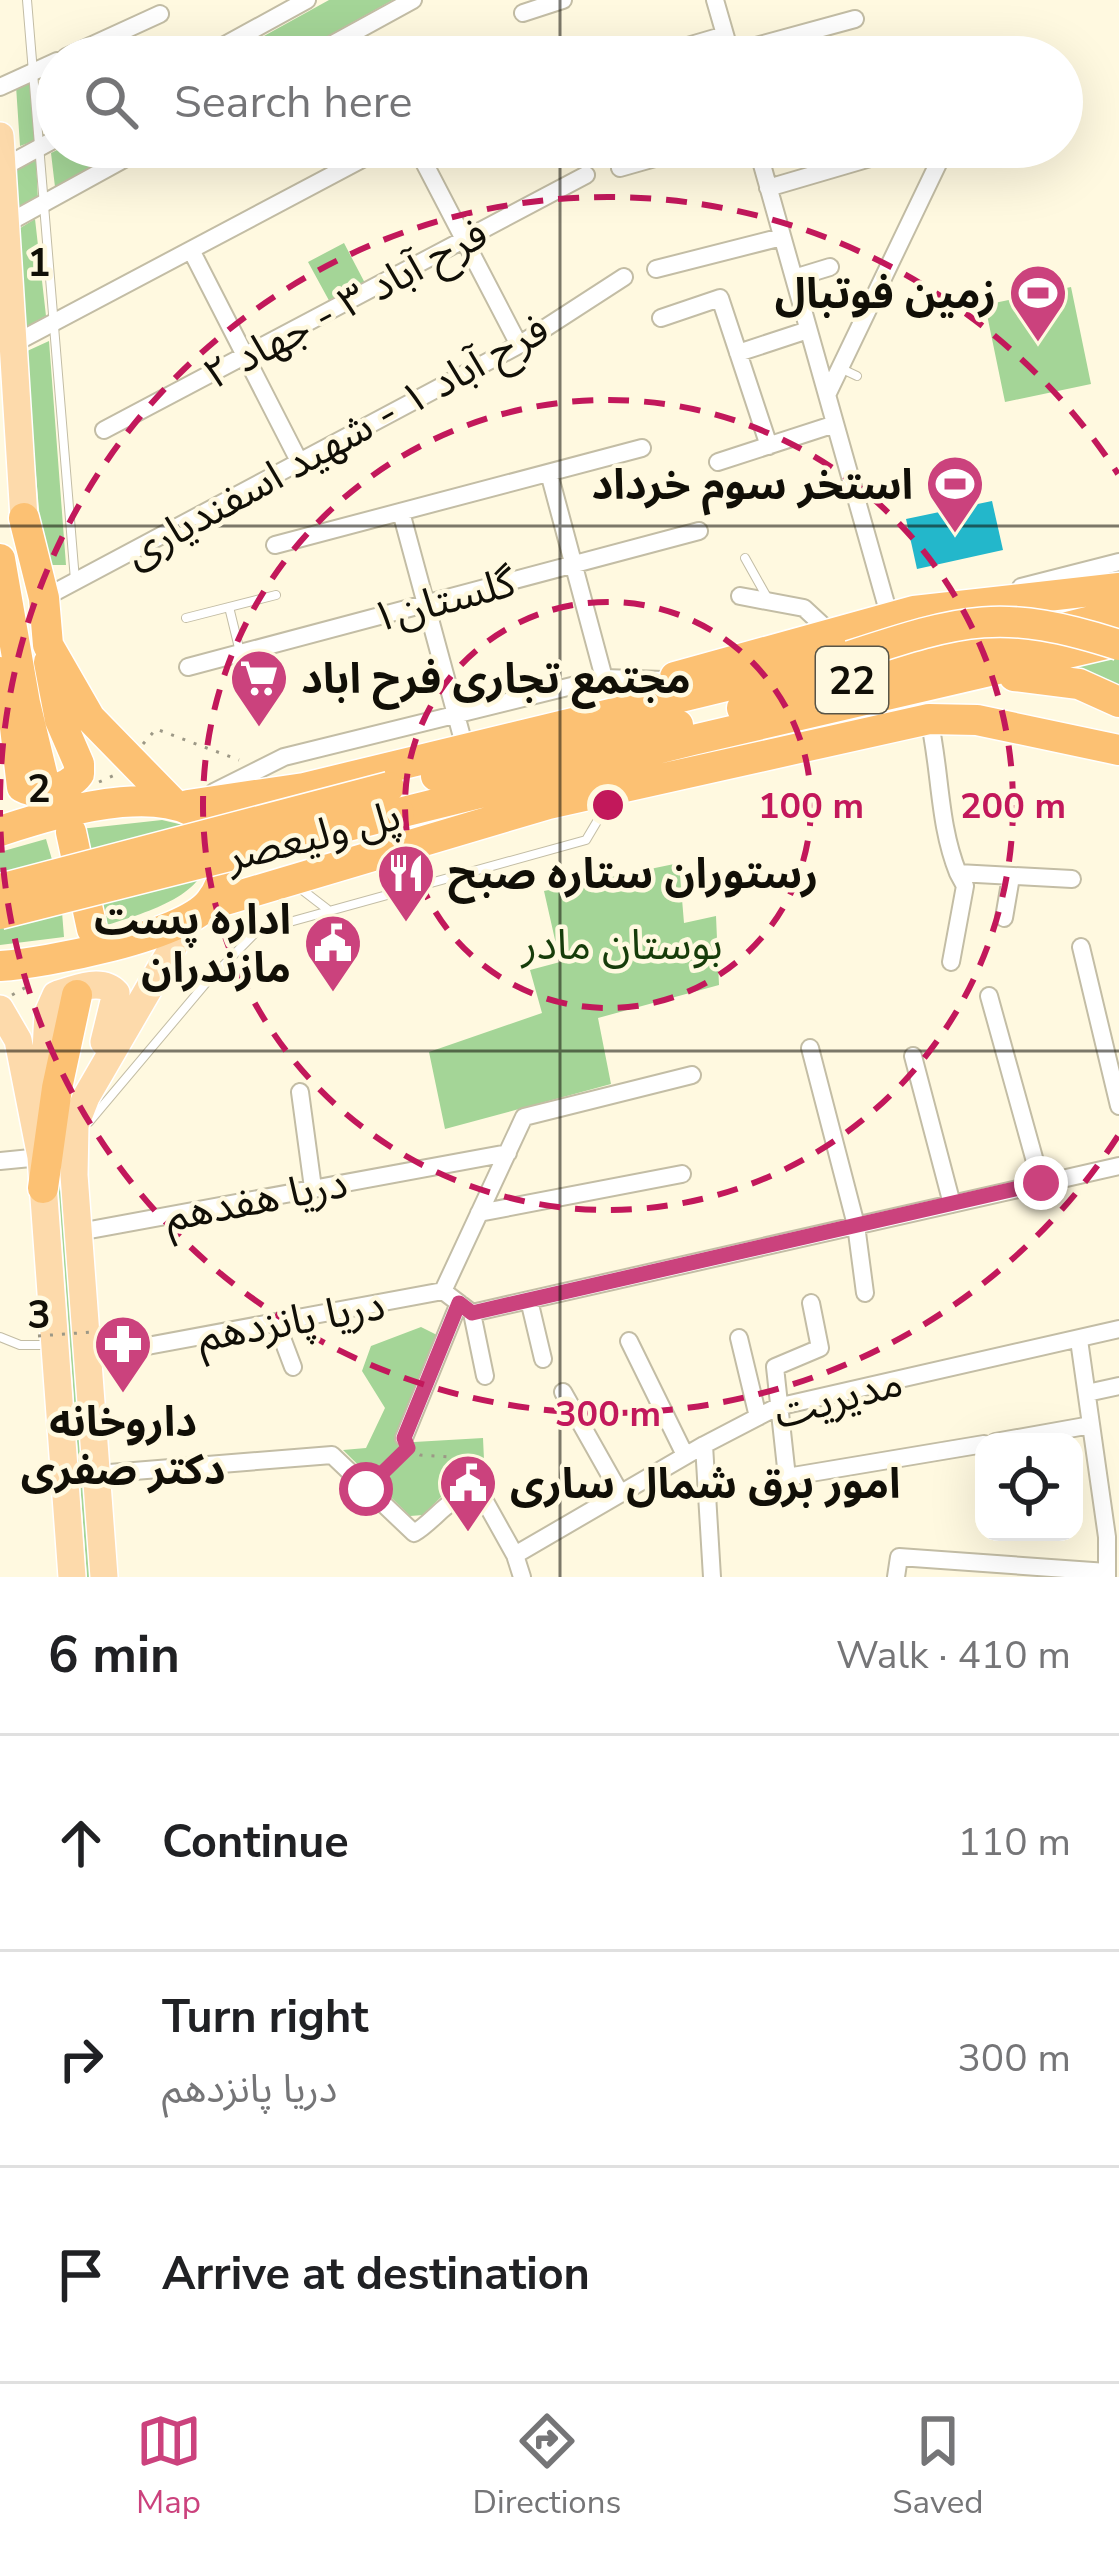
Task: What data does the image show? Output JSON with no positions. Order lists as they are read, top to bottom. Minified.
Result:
{"streets":{"highway":["22","پل ولیعصر"],"street":["فرح آباد ۳ - جهاد ۲","فرح آباد ۱ - شهید اسفندیاری","گلستان۱","دریا هفدهم","دریا پانزدهم","مدیریت"]},"crossings":[["22","پل ولیعصر"]],"parks":["بوستان مادر"],"places":{"sports":["زمین فوتبال","استخر سوم خرداد"],"supermarket":["مجتمع تجاری فرح اباد"],"restaurant":["رستوران ستاره صبح"],"public building":["اداره پست مازندران","امور برق شمال ساری"],"pharmacy":["داروخانه دکتر صفری"]},"page":{"search":"Search here","heading":["6 min","Walk · 410 m"],"list":[["Continue","110 m"],["Turn right","دریا پانزدهم","300 m"],"Arrive at destination"],"nav":["Map","Directions","Saved"]},"grid":{"rows":["1","2","3"]},"rings":["100 m","200 m","300 m"]}
